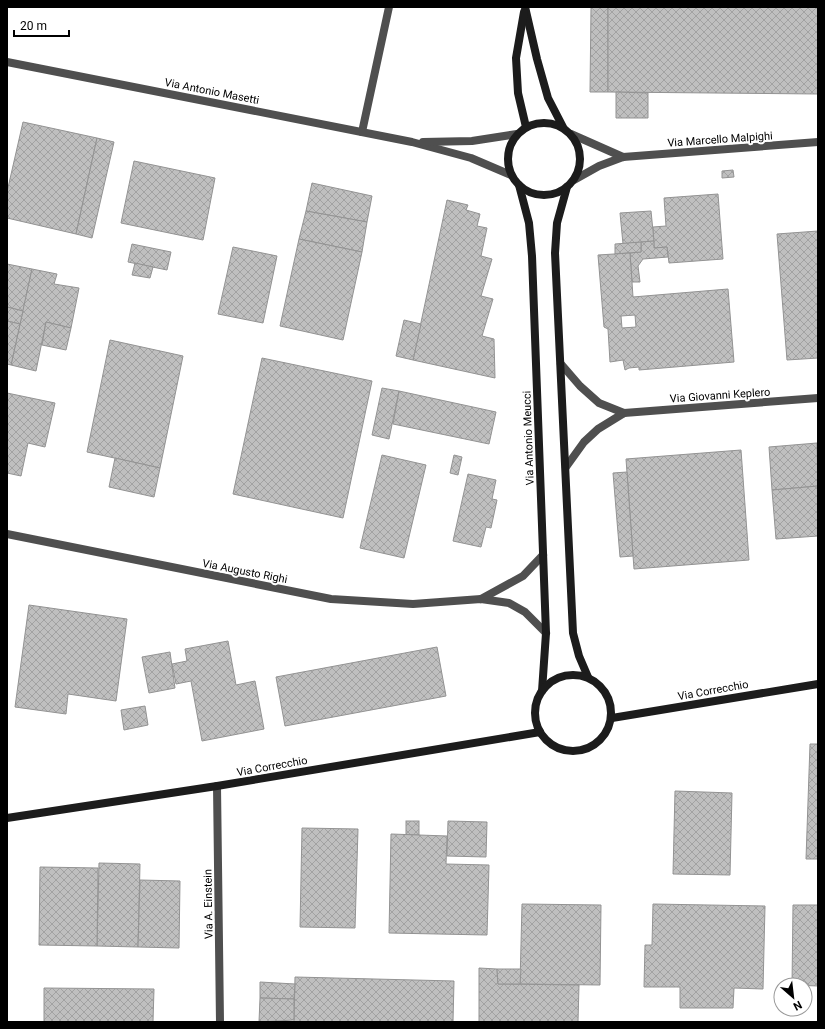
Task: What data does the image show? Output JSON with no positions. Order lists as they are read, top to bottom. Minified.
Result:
{"streets":{"street":["Via Antonio Masetti","Via Marcello Malpighi","Via Giovanni Keplero","Via Antonio Meucci","Via Augusto Righi","Via Correcchio","Via A. Einstein"]},"crossings":[["Via Antonio Masetti","Via Marcello Malpighi"],["Via Antonio Masetti","Via Antonio Meucci"],["Via Marcello Malpighi","Via Antonio Meucci"],["Via Antonio Meucci","Via Augusto Righi"],["Via Antonio Meucci","Via Correcchio"],["Via Correcchio","Via A. Einstein"]],"scale_bar":"20 m","north":"bottom right"}
